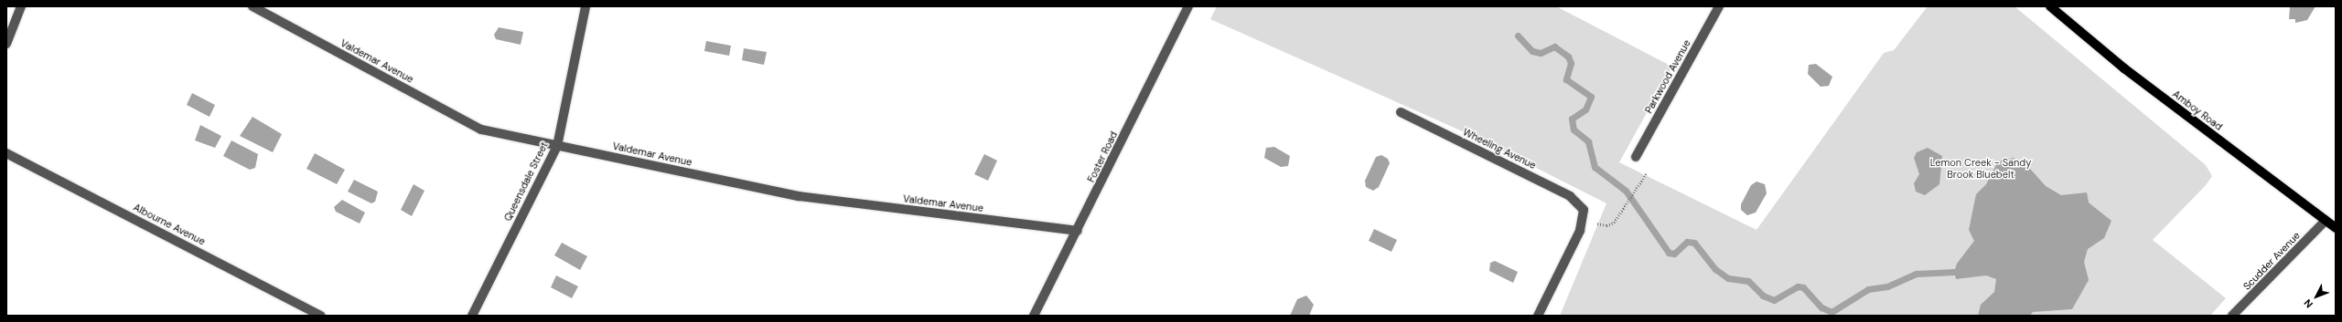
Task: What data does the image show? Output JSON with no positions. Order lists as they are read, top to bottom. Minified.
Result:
{"streets":{"main road":["Amboy Road"],"street":["Valdemar Avenue","Parkwood Avenue","Wheeling Avenue","Foster Road","Queensdale Street","Albourne Avenue","Scudder Avenue"]},"crossings":[["Valdemar Avenue","Foster Road"],["Valdemar Avenue","Queensdale Street"],["Amboy Road","Scudder Avenue"]],"parks":["Lemon Creek - Sandy Brook Bluebelt"],"north":"bottom left"}
